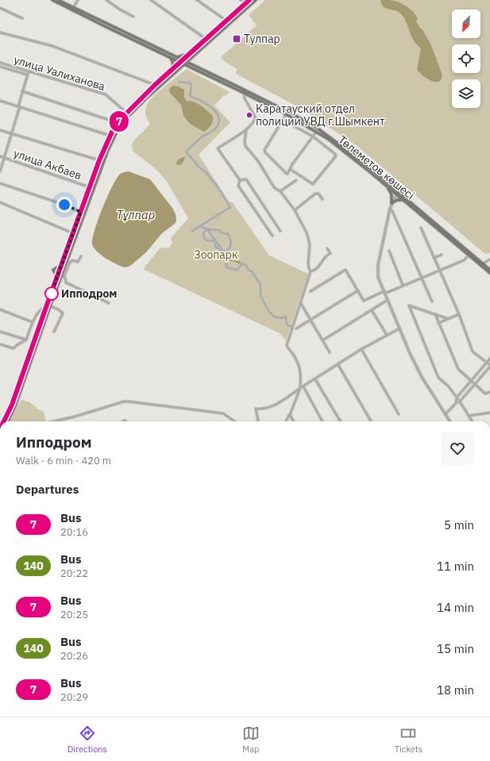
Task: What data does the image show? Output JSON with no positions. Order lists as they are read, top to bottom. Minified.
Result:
{"streets":{"main road":["Төлеметов көшесі"],"street":["улица Уалиханова","улица Акбаев"]},"water":["Тұлпар"],"parks":["Зоопарк"],"places":{"transit":["Тулпар"],"other":["Каратауский отдел полиции УВД г.Шымкент","Ипподром"]},"lines":["bus line 7"],"north":"bottom left","page":{"on_map":"7","heading":[["Ипподром","Walk · 6 min · 420 m"],"Departures"],"list":[{"mark":"7","name":"Bus","note":"20:16","value":"5 min"},{"mark":"140","name":"Bus","note":"20:22","value":"11 min"},{"mark":"7","name":"Bus","note":"20:25","value":"14 min"},{"mark":"140","name":"Bus","note":"20:26","value":"15 min"},{"mark":"7","name":"Bus","note":"20:29","value":"18 min"}],"tabs":["Directions","Map","Tickets"]}}
